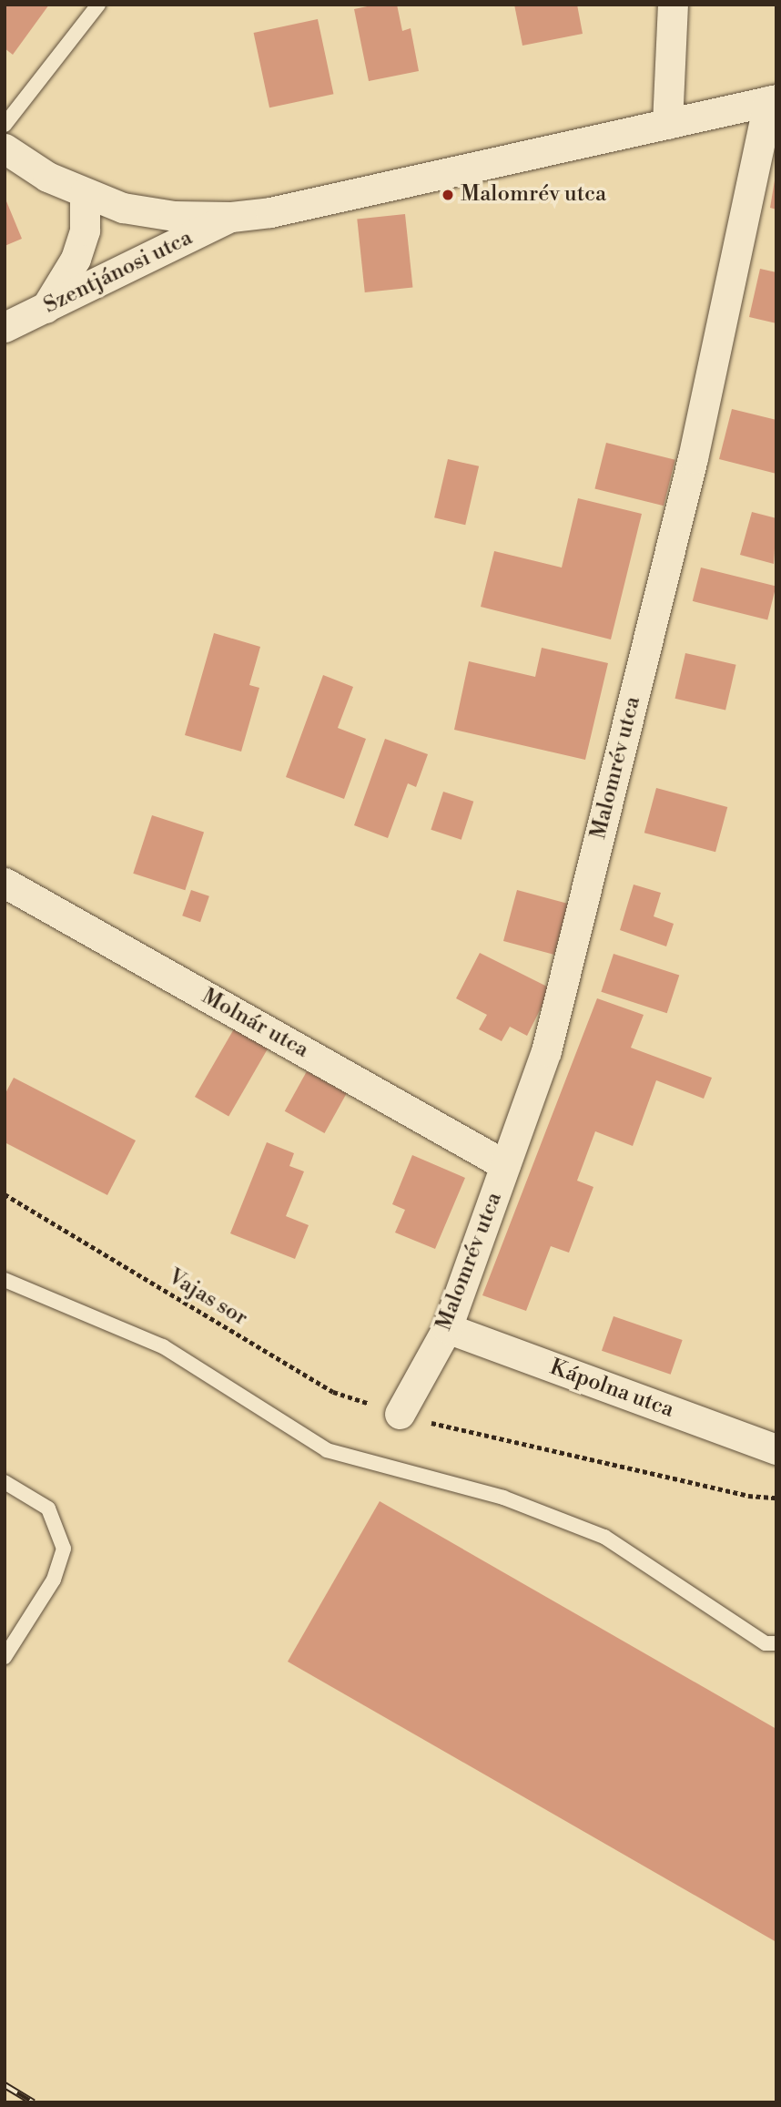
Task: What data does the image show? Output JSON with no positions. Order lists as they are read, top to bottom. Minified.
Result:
{"streets":{"street":["Szentjánosi utca","Malomrév utca","Molnár utca","Kápolna utca"],"path":["Vajas sor"]},"crossings":[["Malomrév utca","Molnár utca"],["Malomrév utca","Vajas sor"],["Malomrév utca","Kápolna utca"]],"places":["Malomrév utca"]}
